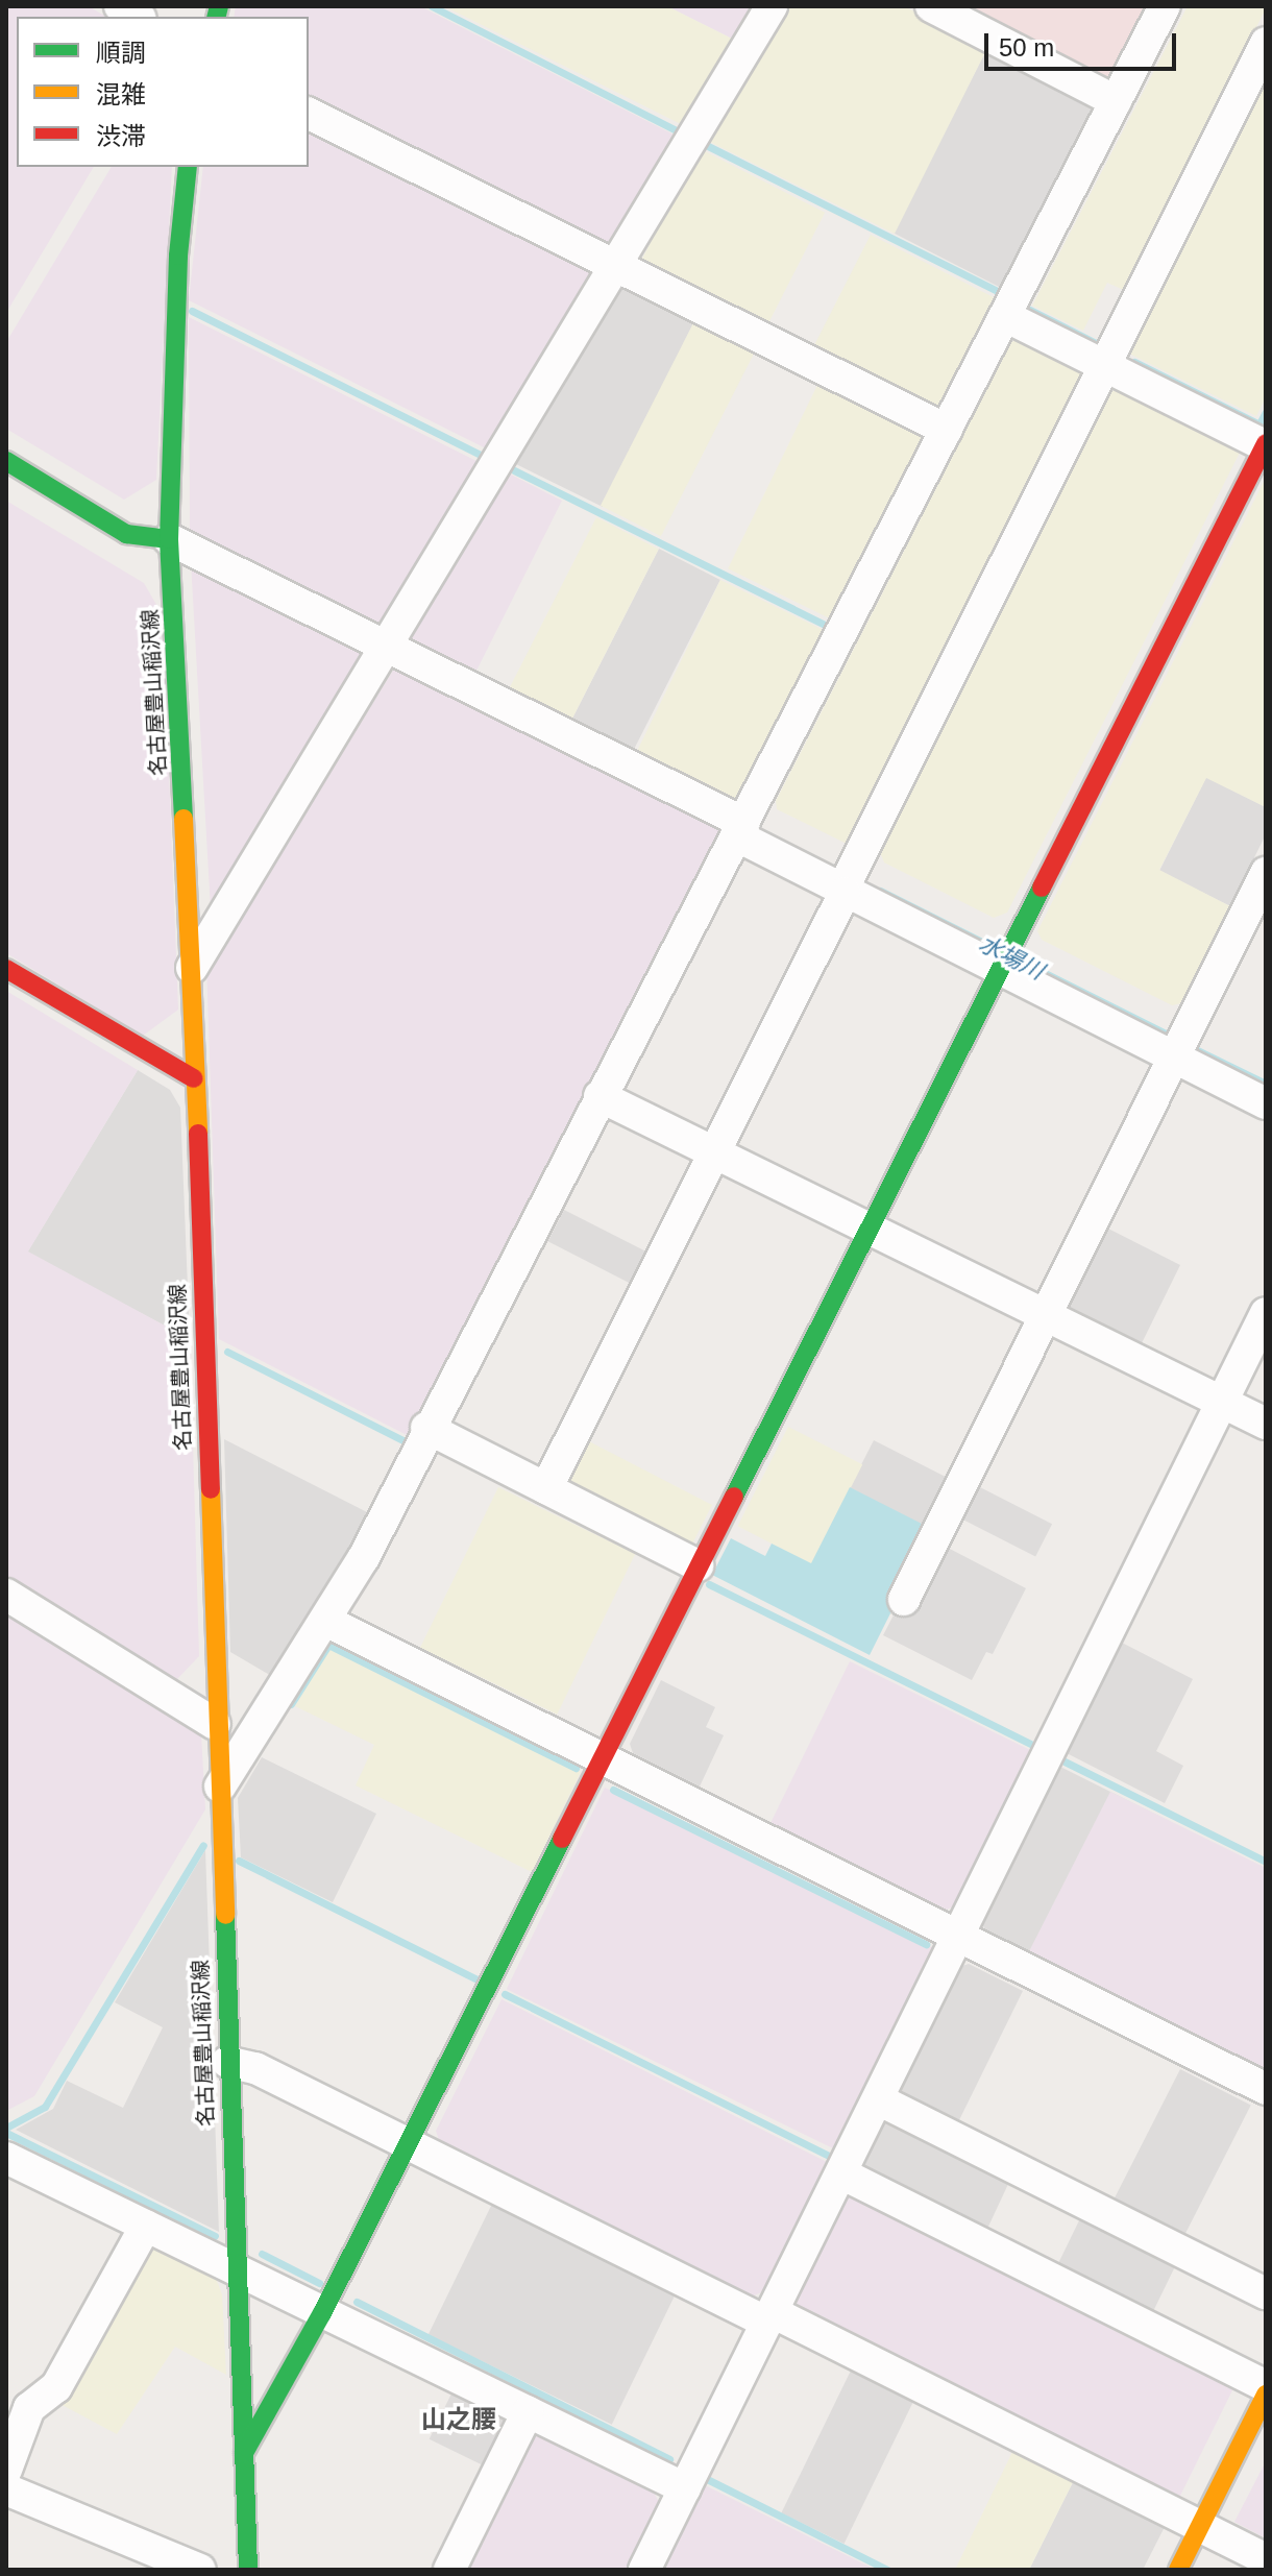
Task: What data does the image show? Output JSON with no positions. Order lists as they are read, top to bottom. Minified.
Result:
{"streets":{"street":["名古屋豊山稲沢線"]},"districts":["山之腰"],"water":["水場川"],"legend":["順調","混雑","渋滞"],"scale_bar":"50 m"}
